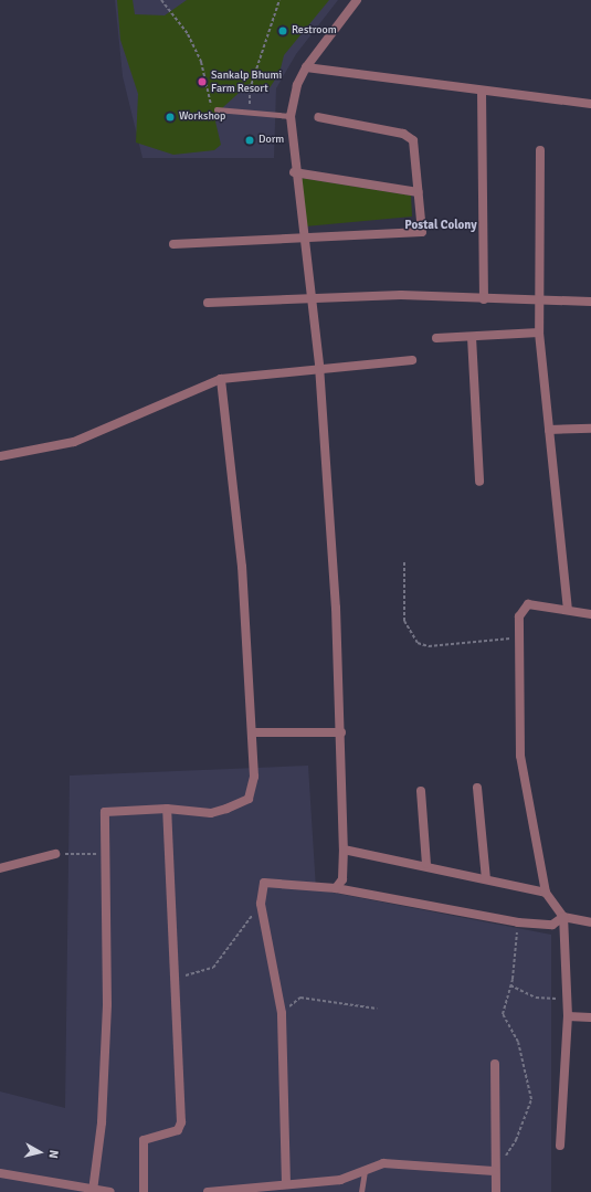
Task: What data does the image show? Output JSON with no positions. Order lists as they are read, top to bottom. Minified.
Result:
{"districts":["Postal Colony"],"places":["Restroom","Sankalp Bhumi Farm Resort","Workshop","Dorm"],"north":"right"}
